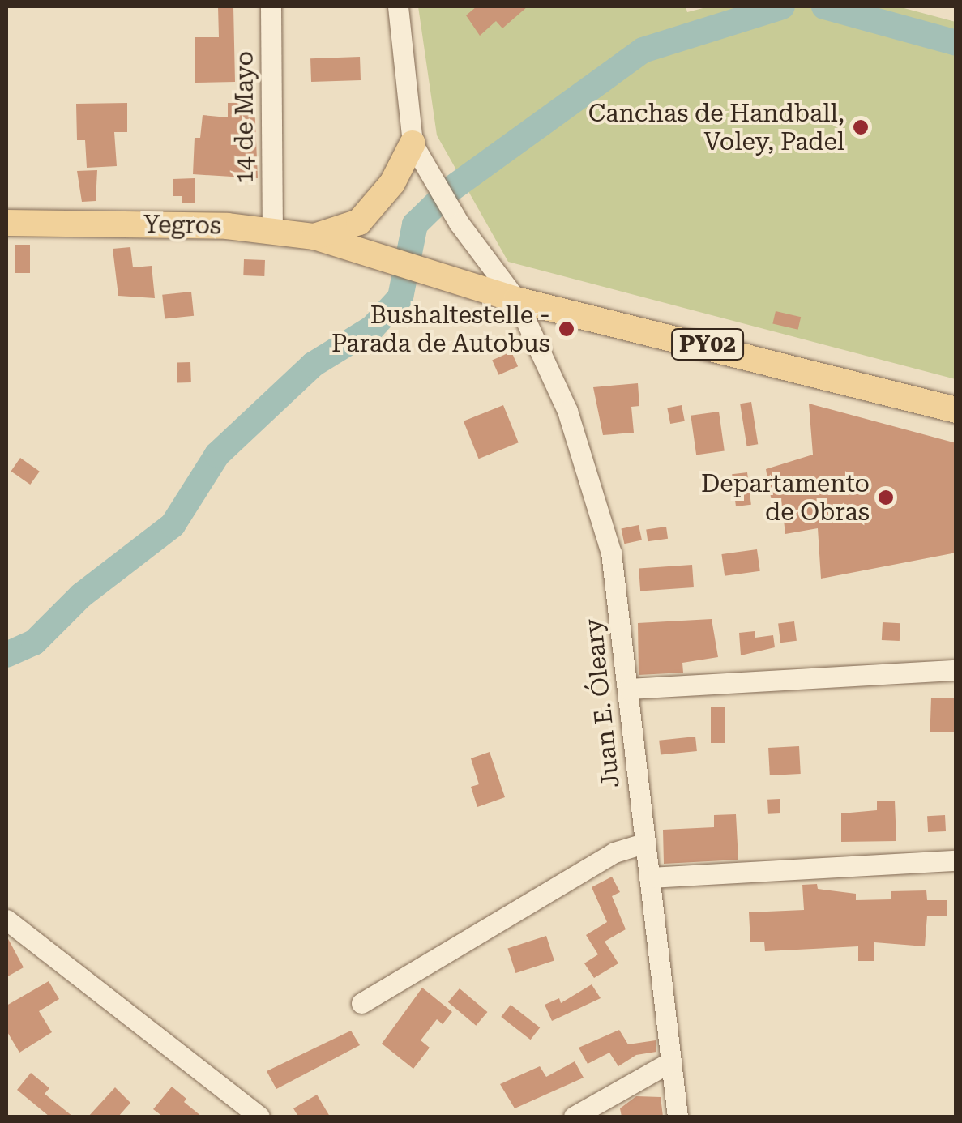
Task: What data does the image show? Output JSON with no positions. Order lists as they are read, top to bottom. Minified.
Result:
{"streets":{"main road":["Yegros","PY02"],"street":["14 de Mayo","Juan E. O´leary"]},"crossings":[["14 de Mayo","Yegros"],["Yegros","PY02"],["Yegros","Juan E. O´leary"],["PY02","Juan E. O´leary"]],"places":["Canchas de Handball, Voley, Padel","Bushaltestelle - Parada de Autobus","Departamento de Obras"]}
